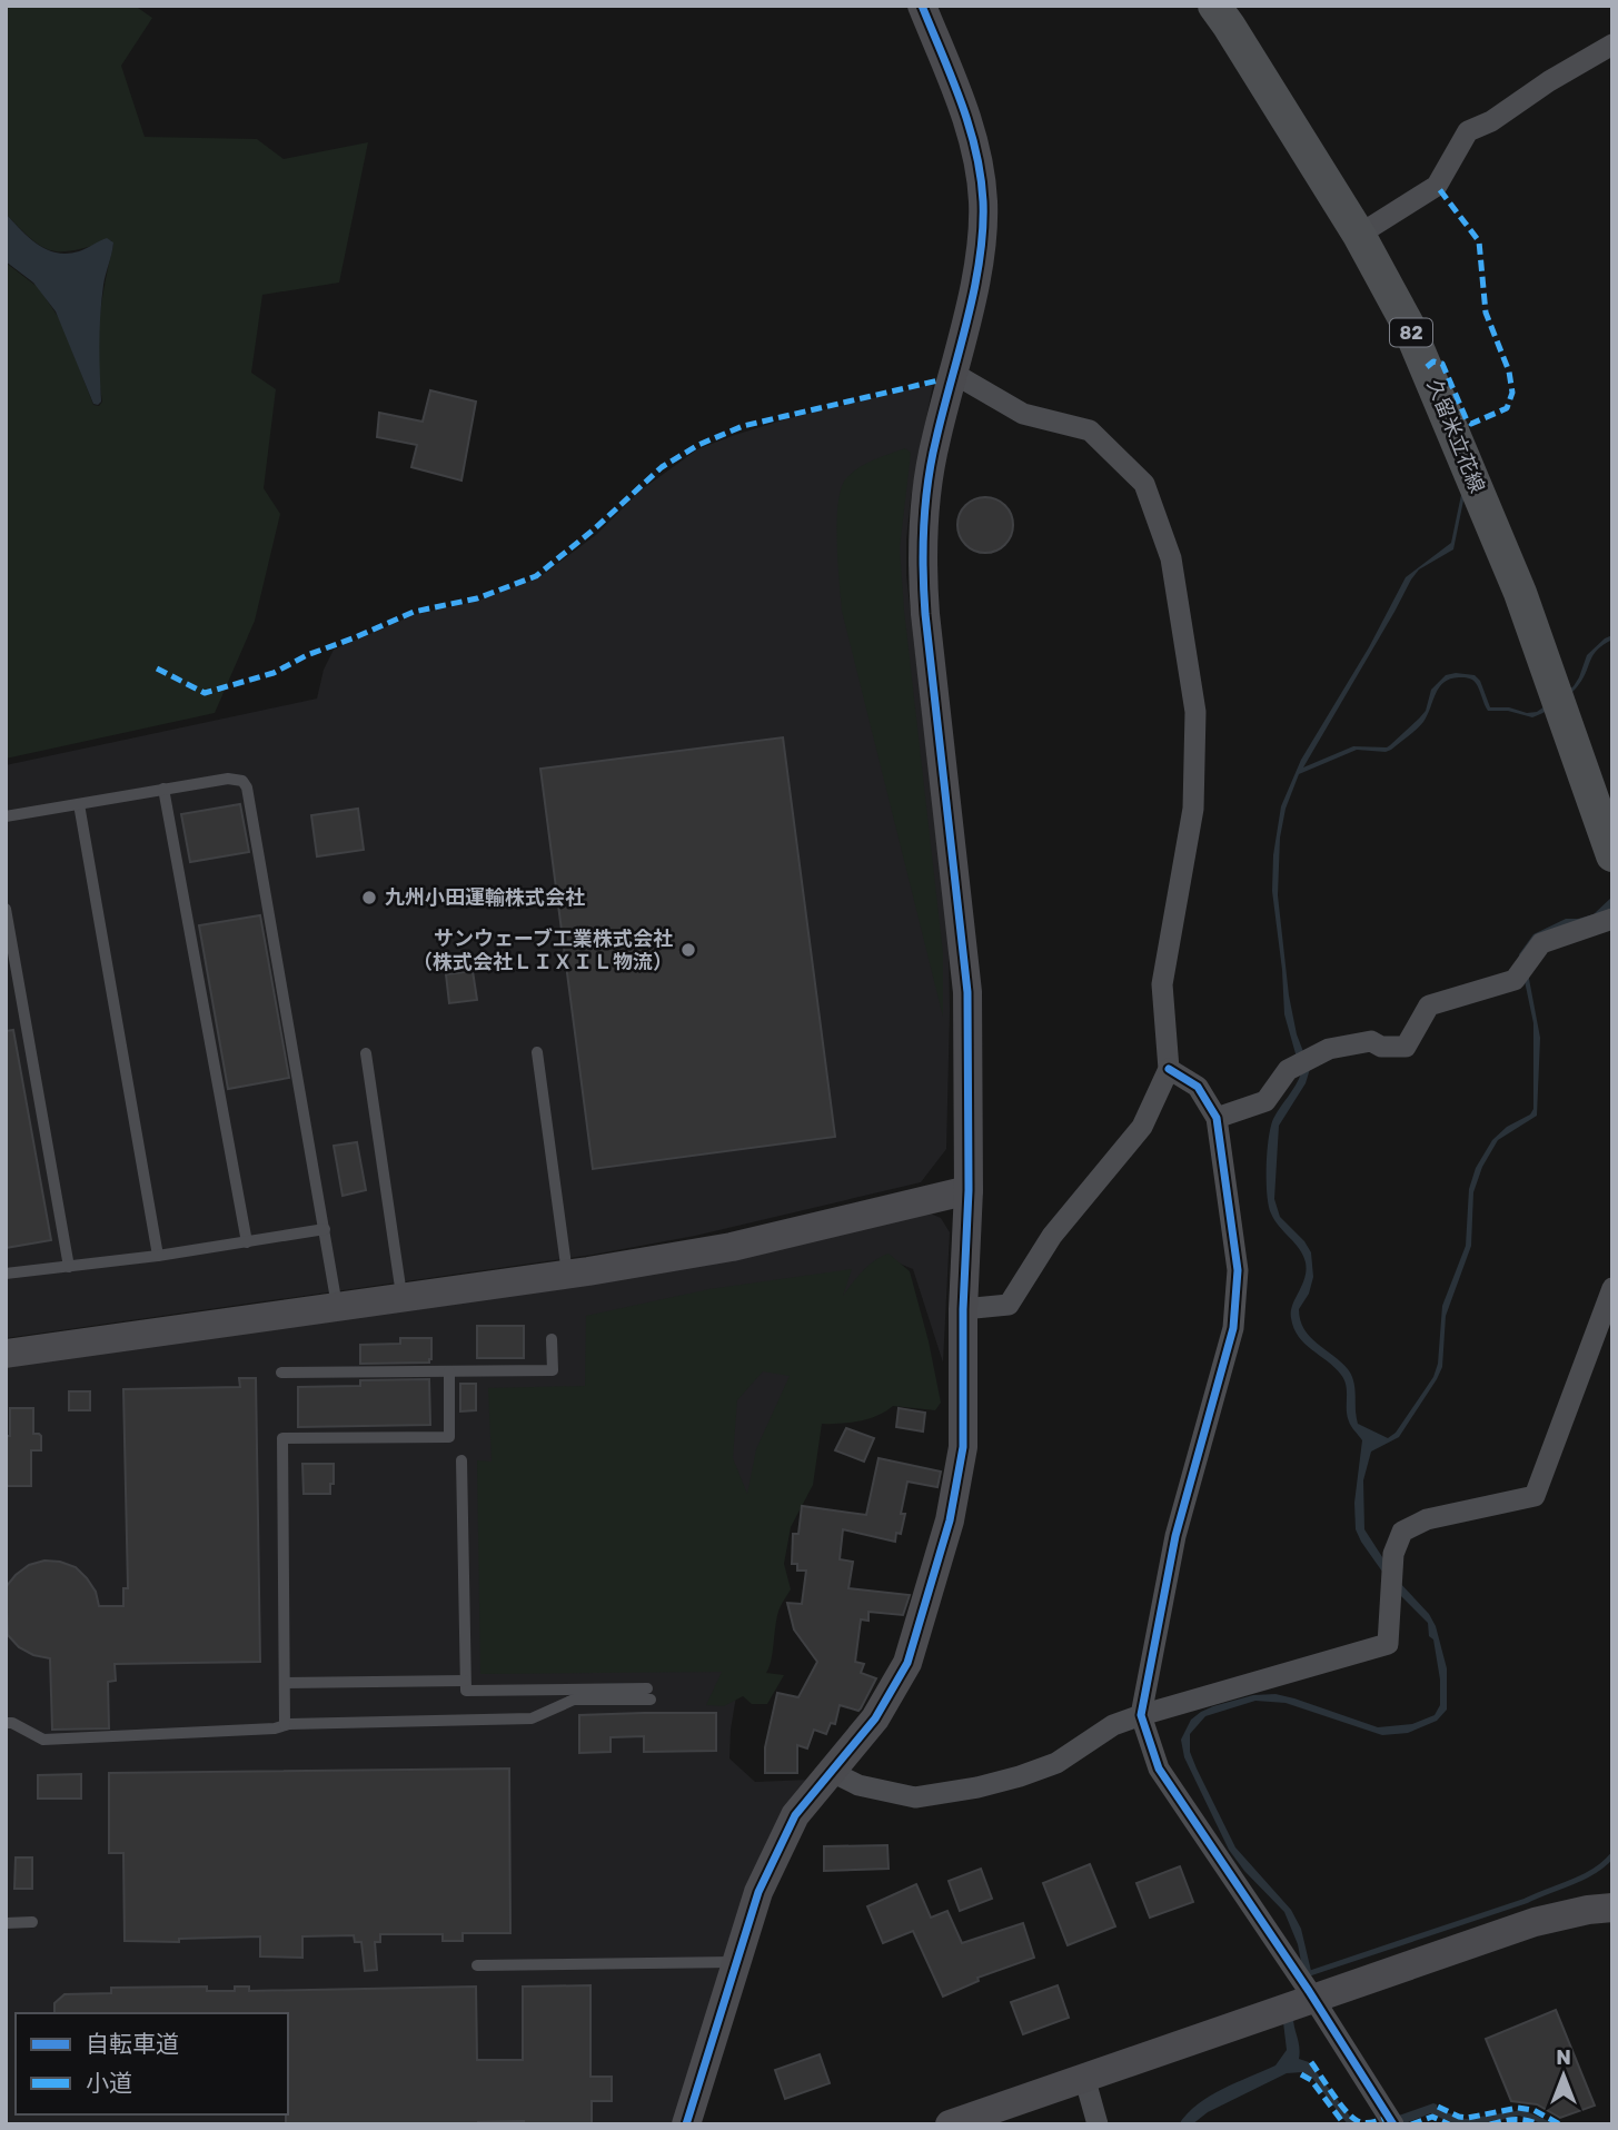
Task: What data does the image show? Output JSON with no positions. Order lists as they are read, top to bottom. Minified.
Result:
{"streets":{"main road":["82","久留米立花線"]},"places":["九州小田運輸株式会社","サンウェーブ工業株式会社 （株式会社ＬＩＸＩＬ物流）"],"legend":["自転車道","小道"],"north":"top"}
